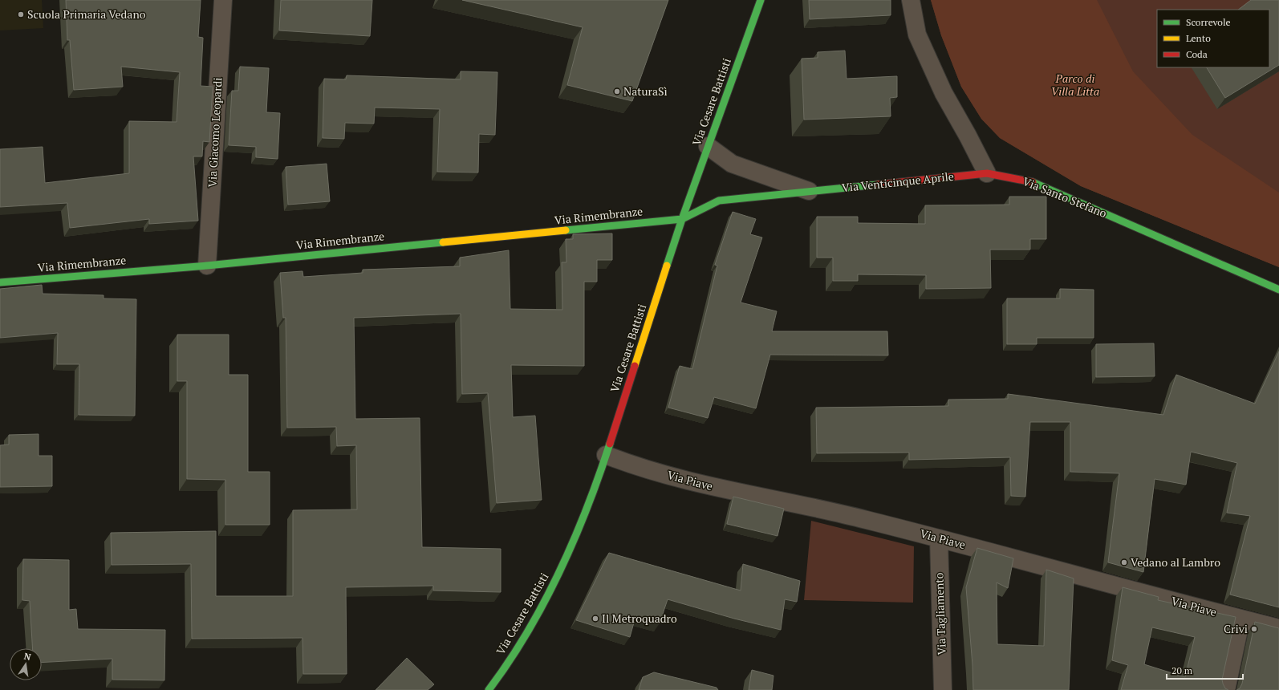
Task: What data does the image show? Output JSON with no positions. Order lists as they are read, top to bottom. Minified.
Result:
{"streets":{"street":["Via Cesare Battisti","Via Giacomo Leopardi","Via Venticinque Aprile","Via Santo Stefano","Via Rimembranze","Via Piave","Via Tagliamento"]},"crossings":[["Via Cesare Battisti","Via Venticinque Aprile"],["Via Cesare Battisti","Via Rimembranze"],["Via Cesare Battisti","Via Piave"],["Via Giacomo Leopardi","Via Rimembranze"],["Via Venticinque Aprile","Via Santo Stefano"],["Via Venticinque Aprile","Via Rimembranze"],["Via Piave","Via Tagliamento"]],"parks":["Parco di Villa Litta"],"places":["Scuola Primaria Vedano","NaturaSì","Vedano al Lambro","Il Metroquadro","Crivi"],"legend":["Scorrevole","Lento","Coda"],"scale_bar":"20 m","north":"top"}
